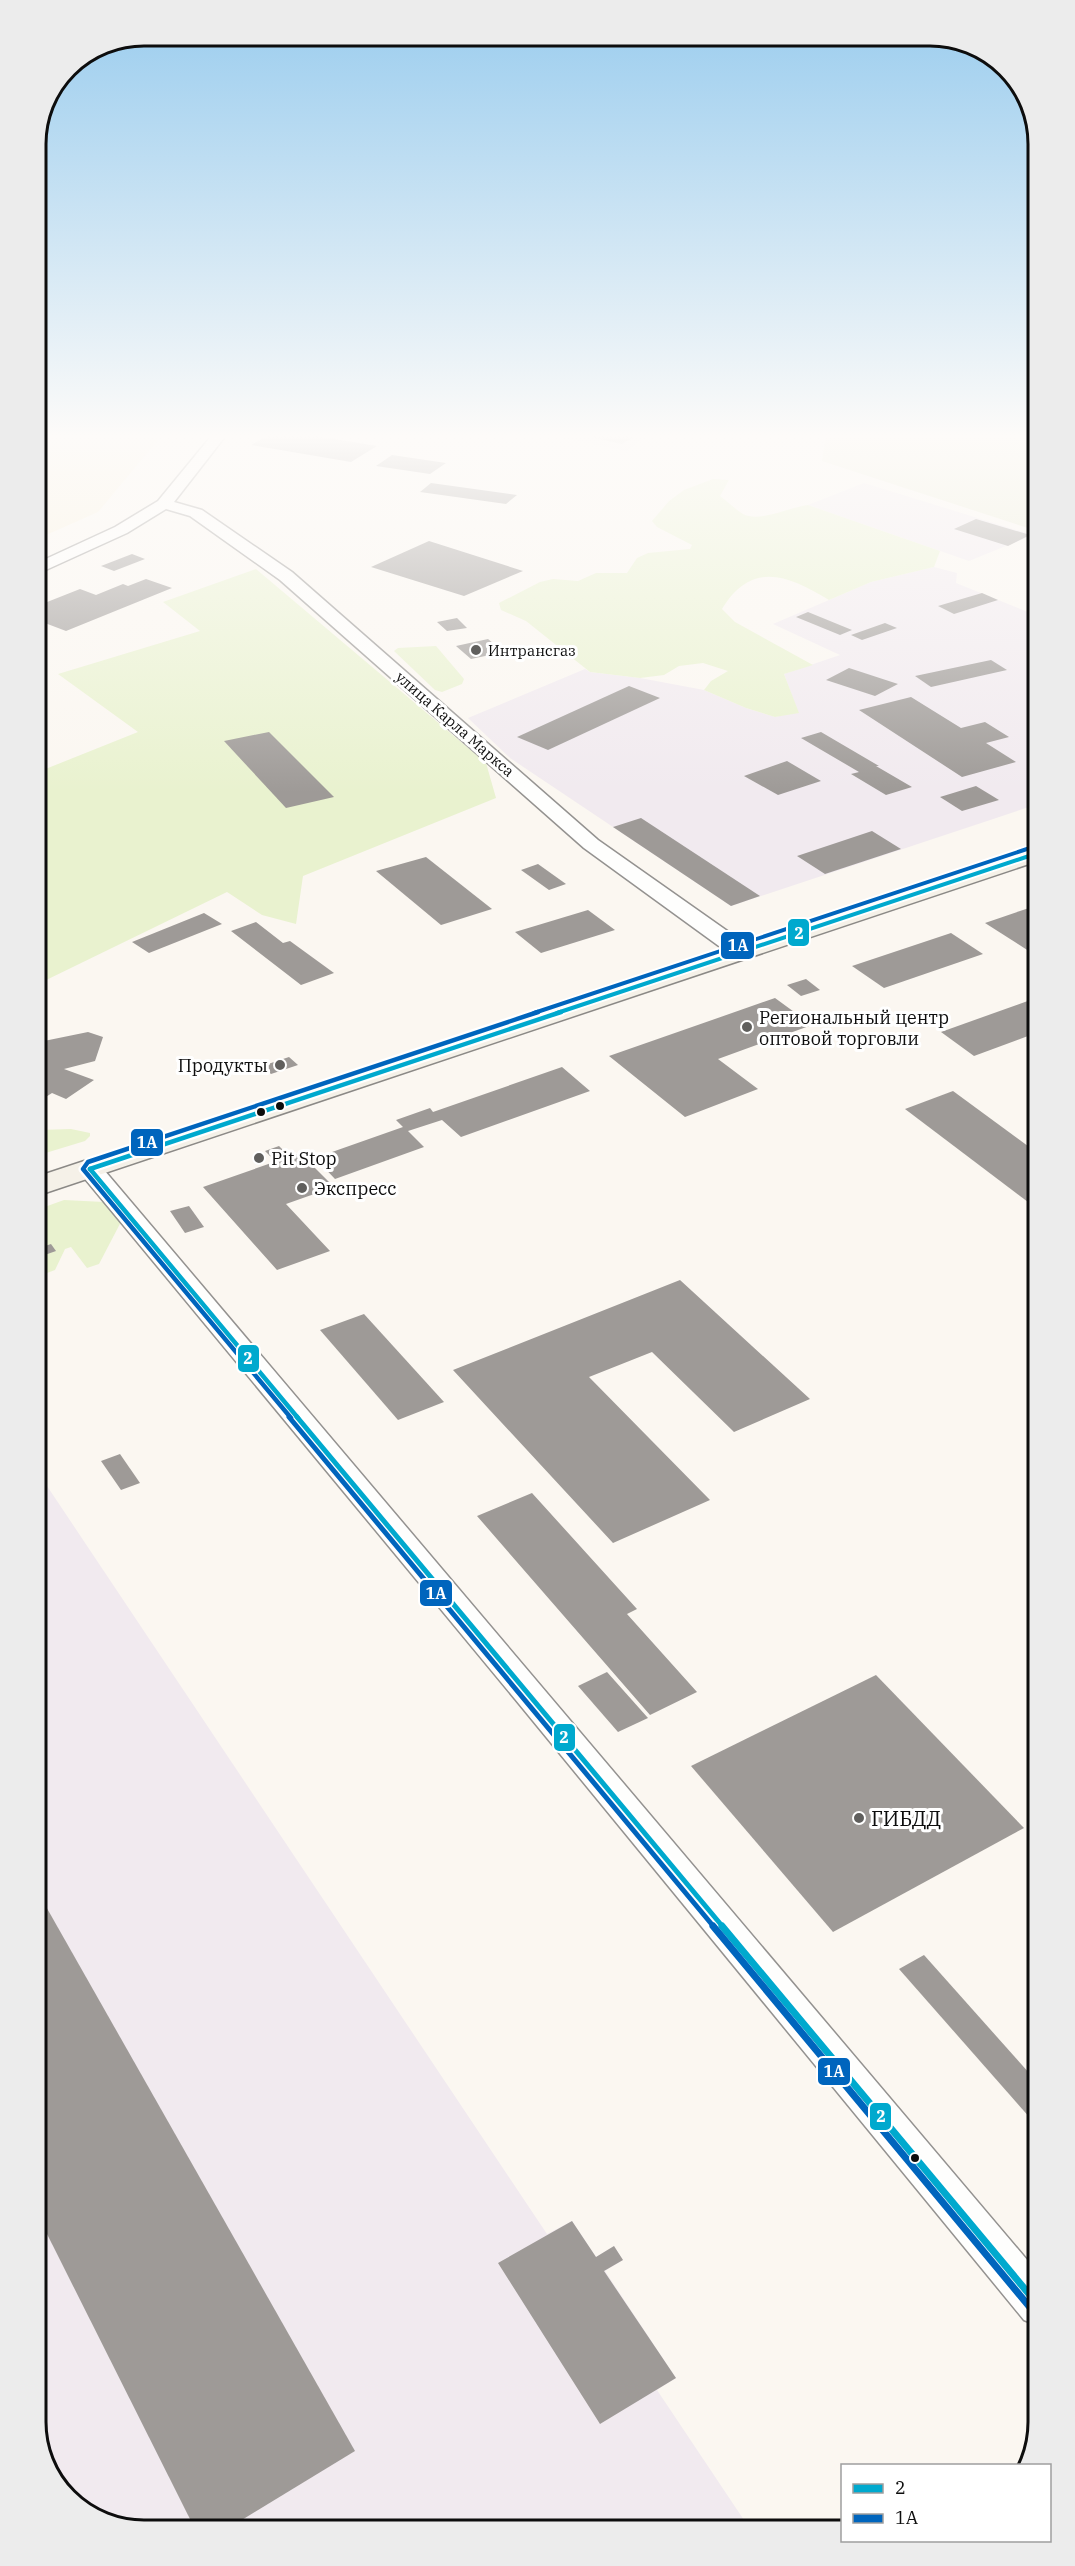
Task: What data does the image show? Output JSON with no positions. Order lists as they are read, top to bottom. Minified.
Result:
{"streets":{"street":["улица Карла Маркса"]},"places":["Интрансгаз","Региональный центр оптовой торговли","Продукты","Pit Stop","Экспресс","ГИБДД"],"lines":["transit line 1А","transit line 2"],"legend":["2","1А"]}
